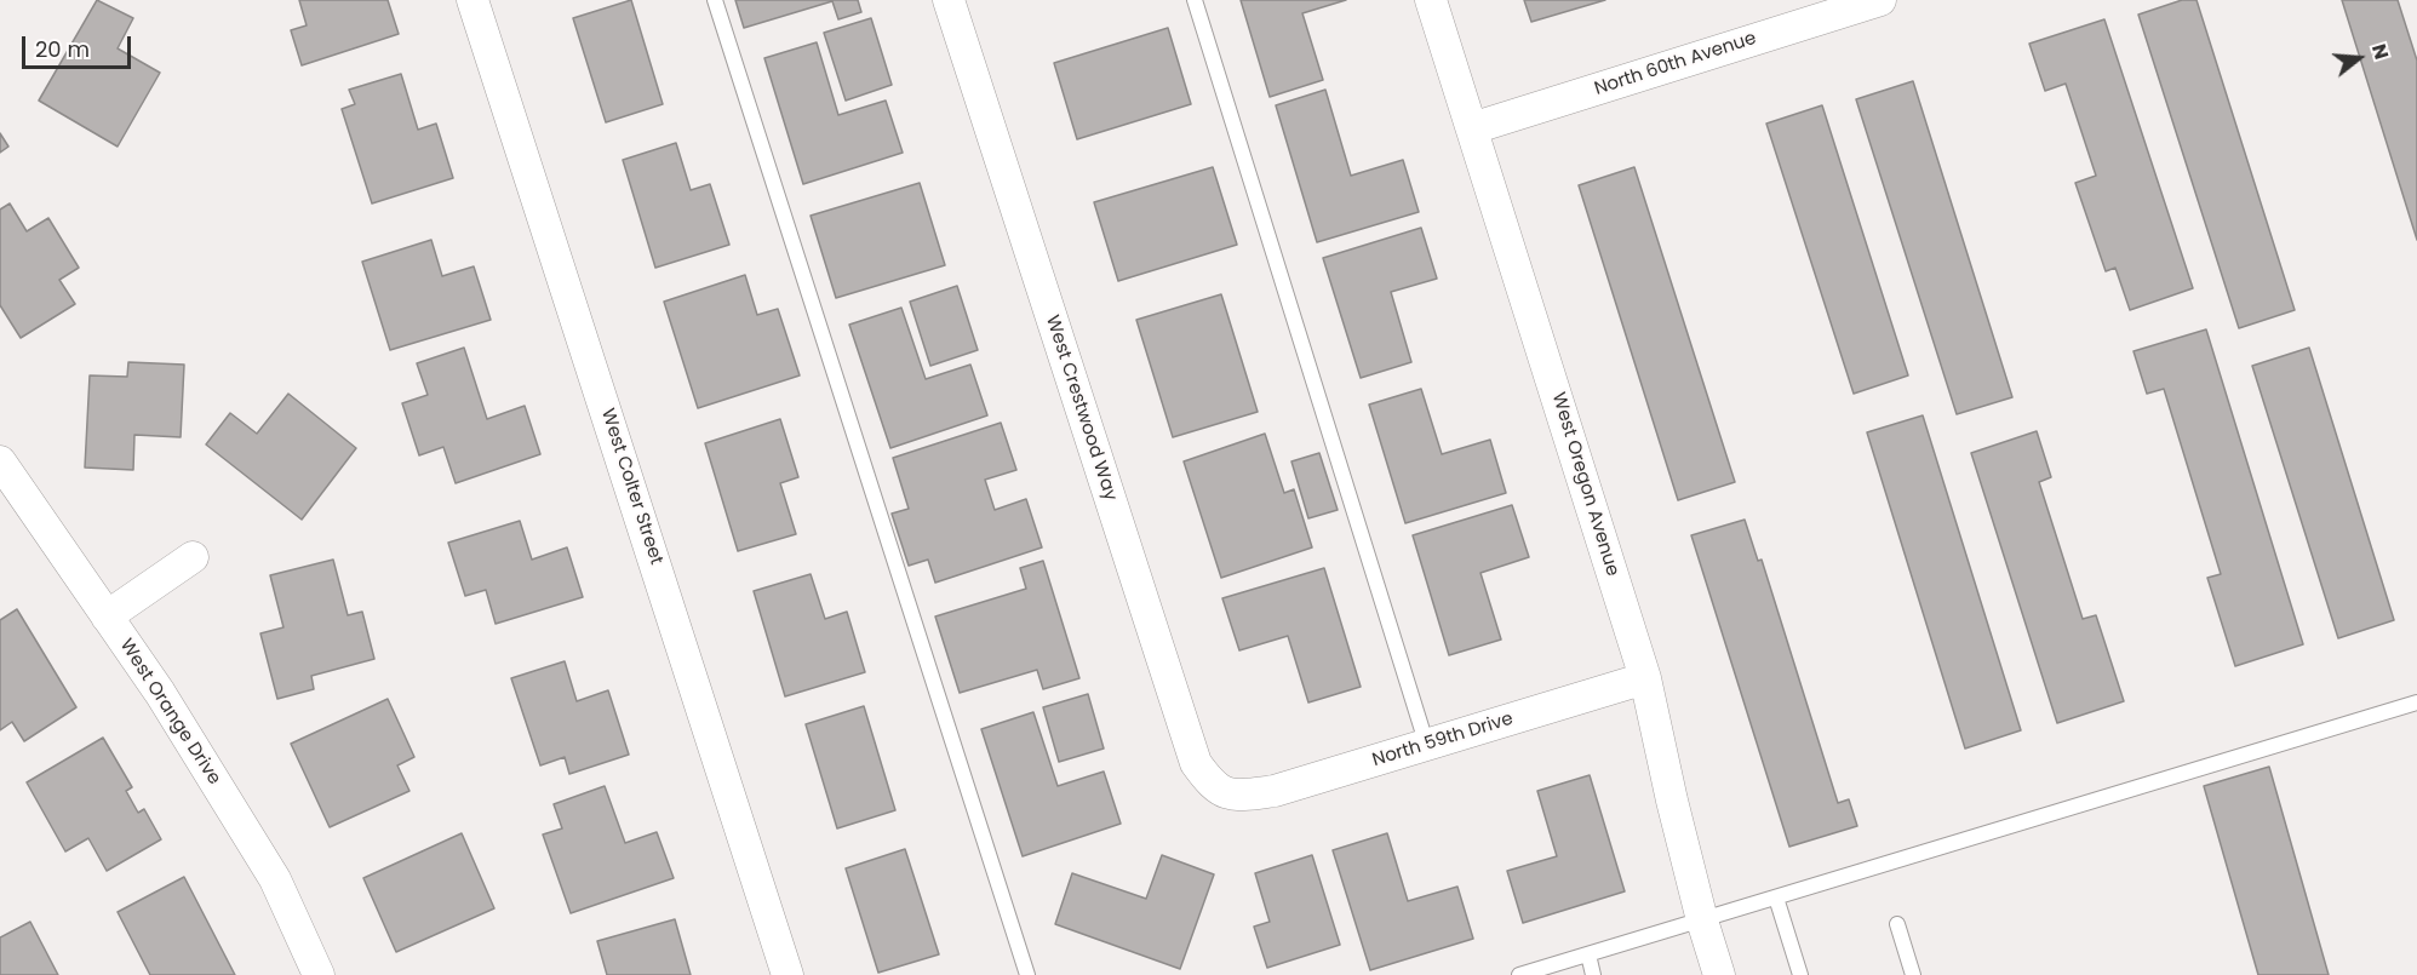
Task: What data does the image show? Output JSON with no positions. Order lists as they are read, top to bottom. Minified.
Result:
{"streets":{"street":["North 60th Avenue","West Crestwood Way","West Oregon Avenue","West Colter Street","West Orange Drive","North 59th Drive"]},"crossings":[["North 60th Avenue","West Oregon Avenue"],["West Crestwood Way","North 59th Drive"],["West Oregon Avenue","North 59th Drive"]],"scale_bar":"20 m","north":"right"}
